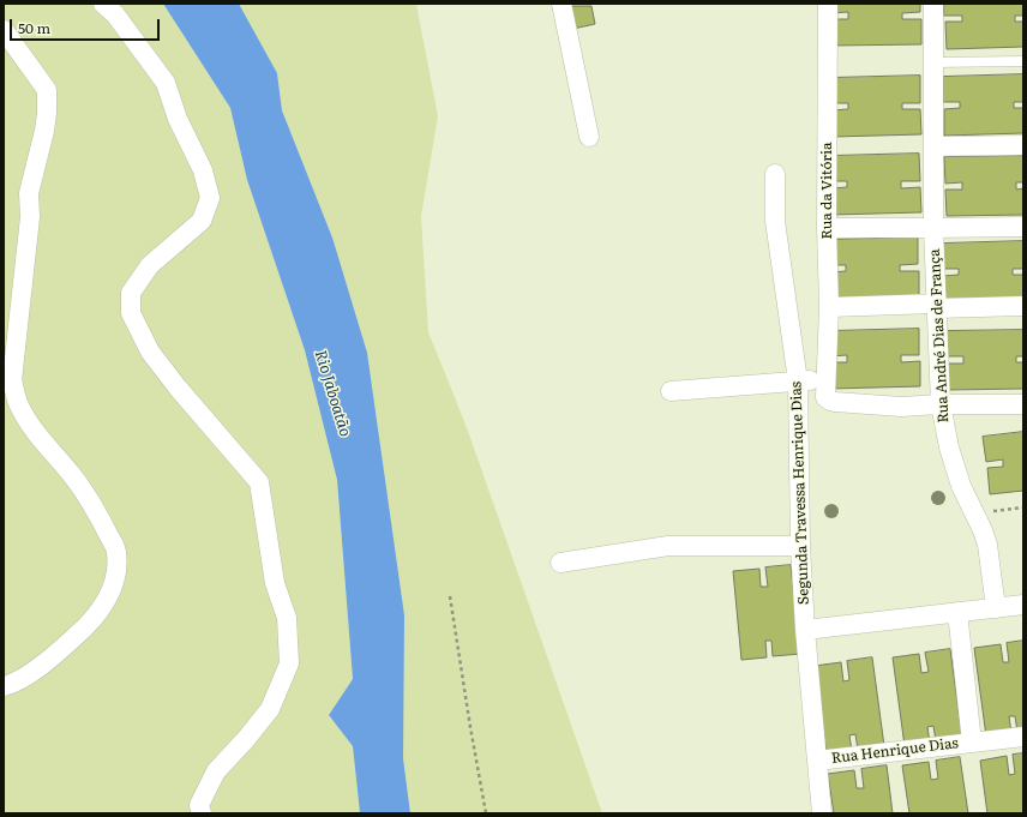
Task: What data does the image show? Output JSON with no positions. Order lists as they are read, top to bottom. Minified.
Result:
{"streets":{"street":["Rua da Vitória","Rua André Dias de França","Segunda Travessa Henrique Dias","Rua Henrique Dias"]},"crossings":[["Rua da Vitória","Rua André Dias de França"],["Segunda Travessa Henrique Dias","Rua Henrique Dias"]],"water":["Rio Jaboatão"],"scale_bar":"50 m"}
